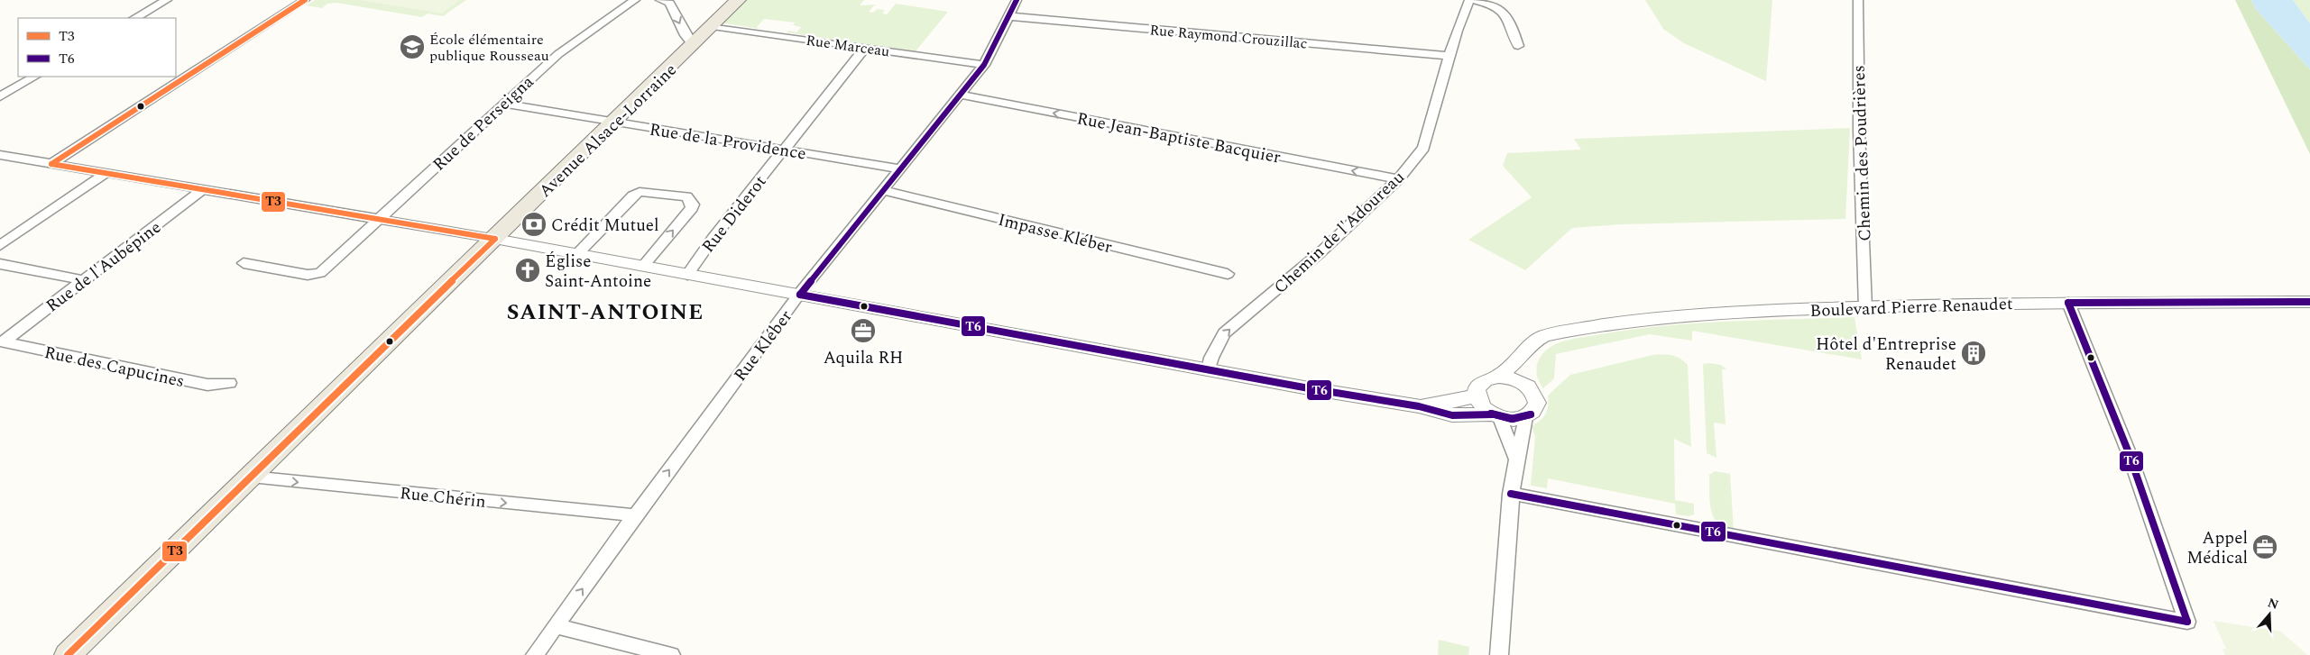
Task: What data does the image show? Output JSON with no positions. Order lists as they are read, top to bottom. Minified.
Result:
{"streets":{"main road":["Avenue Alsace-Lorraine"],"street":["Rue Raymond Crouzillac","Rue Marceau","Rue de Perseigna","Rue Jean-Baptiste Bacquier","Rue de la Providence","Chemin des Poudrières","Rue Diderot","Chemin de l'Adoureau","Impasse Kléber","Rue de l'Aubépine","Boulevard Pierre Renaudet","Rue Kléber","Rue des Capucines","Rue Chérin"]},"crossings":[["Rue Raymond Crouzillac","Chemin de l'Adoureau"],["Rue Raymond Crouzillac","Rue Kléber"],["Rue Marceau","Avenue Alsace-Lorraine"],["Rue Marceau","Rue Diderot"],["Rue Marceau","Rue Kléber"],["Rue de Perseigna","Rue de la Providence"],["Avenue Alsace-Lorraine","Rue de la Providence"],["Avenue Alsace-Lorraine","Rue Chérin"],["Rue Jean-Baptiste Bacquier","Chemin de l'Adoureau"],["Rue Jean-Baptiste Bacquier","Rue Kléber"],["Rue de la Providence","Rue Diderot"],["Rue de la Providence","Rue Kléber"],["Chemin des Poudrières","Boulevard Pierre Renaudet"],["Impasse Kléber","Rue Kléber"],["Rue de l'Aubépine","Rue des Capucines"],["Rue Kléber","Rue Chérin"]],"one_way":["Rue Jean-Baptiste Bacquier","Chemin de l'Adoureau","Rue Kléber","Rue Chérin"],"districts":["SAINT-ANTOINE"],"places":{"school or university":["École élémentaire publique Rousseau"],"bank":["Crédit Mutuel"],"church":["Église Saint-Antoine"],"office":["Aquila RH","Appel Médical"],"building":["Hôtel d'Entreprise Renaudet"]},"lines":["transit line T3","transit line T6"],"legend":["T3","T6"],"north":"top"}
